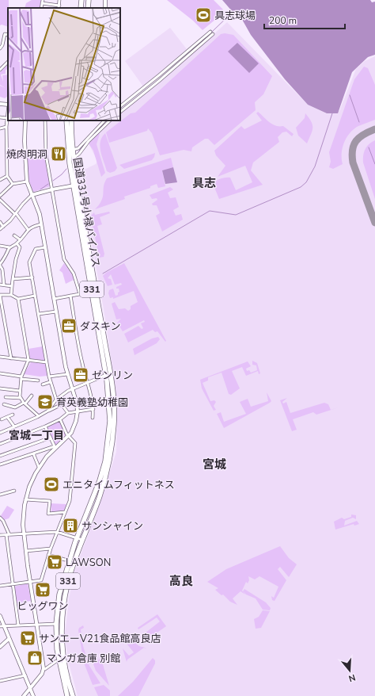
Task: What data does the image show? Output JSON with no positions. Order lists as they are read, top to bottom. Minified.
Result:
{"streets":{"highway":["国道331号小禄バイパス","331"]},"districts":["具志","宮城一丁目","宮城","高良"],"places":{"sports":["具志球場","エニタイムフィットネス"],"restaurant":["焼肉明洞"],"office":["ダスキン","ゼンリン"],"school or university":["育英義塾幼稚園"],"building":["サンシャイン"],"supermarket":["LAWSON","ビッグワン","サンエーV21食品館高良店"],"shop":["マンガ倉庫 別館"]},"scale_bar":"200 m","north":"bottom"}
